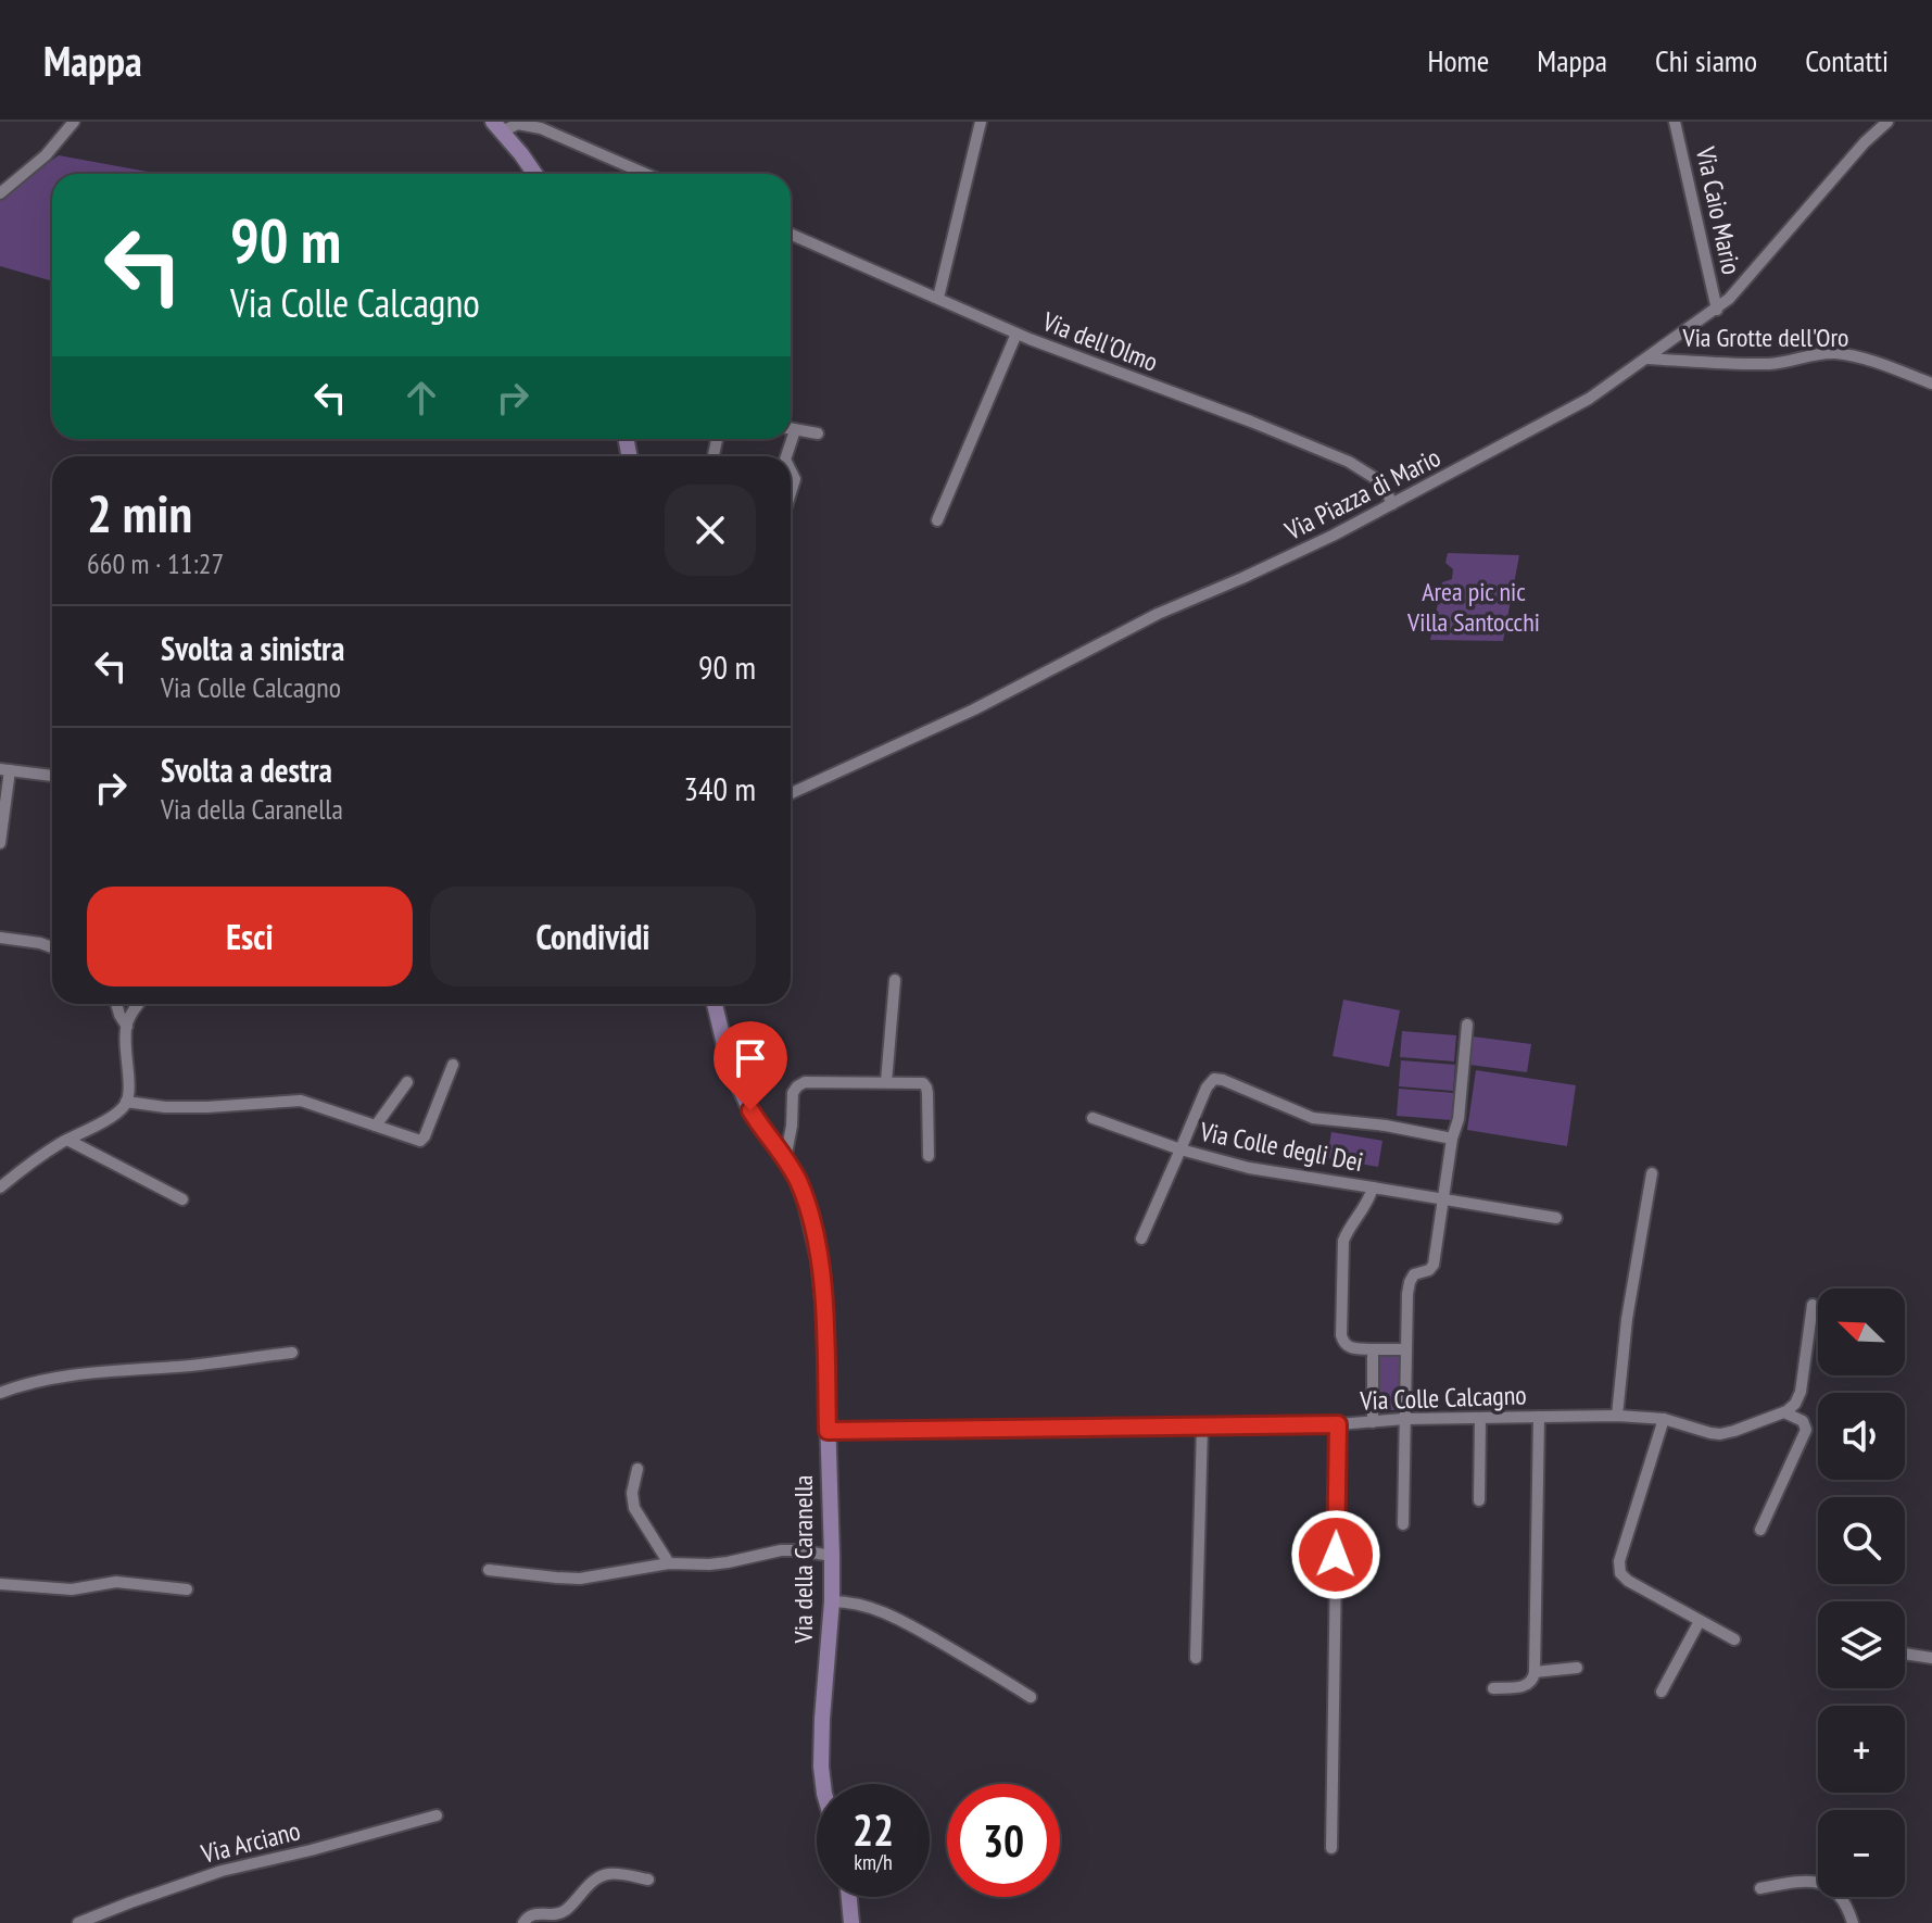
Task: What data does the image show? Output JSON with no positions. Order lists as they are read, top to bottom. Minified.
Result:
{"streets":{"main road":["Via della Caranella"],"street":["Via Caio Mario","Via Grotte dell'Oro","Via dell'Olmo","Via Piazza di Mario","Via Colle degli Dei","Via Colle Calcagno","Via Arciano"]},"crossings":[["Via Caio Mario","Via Piazza di Mario"],["Via Grotte dell'Oro","Via Piazza di Mario"],["Via dell'Olmo","Via Piazza di Mario"],["Via Colle Calcagno","Via della Caranella"]],"parks":["Area pic nic Villa Santocchi"],"north":"top left","page":{"header":"Mappa","nav":["Home","Mappa","Chi siamo","Contatti"],"turn":["90 m","Via Colle Calcagno"],"heading":["2 min","660 m · 11:27"],"list":[{"name":"Svolta a sinistra","note":"Via Colle Calcagno","value":"90 m"},{"name":"Svolta a destra","note":"Via della Caranella","value":"340 m"}],"buttons":["Esci","Condividi"],"map_buttons":["+","−"],"speed":"22 km/h","limit":"30"}}
